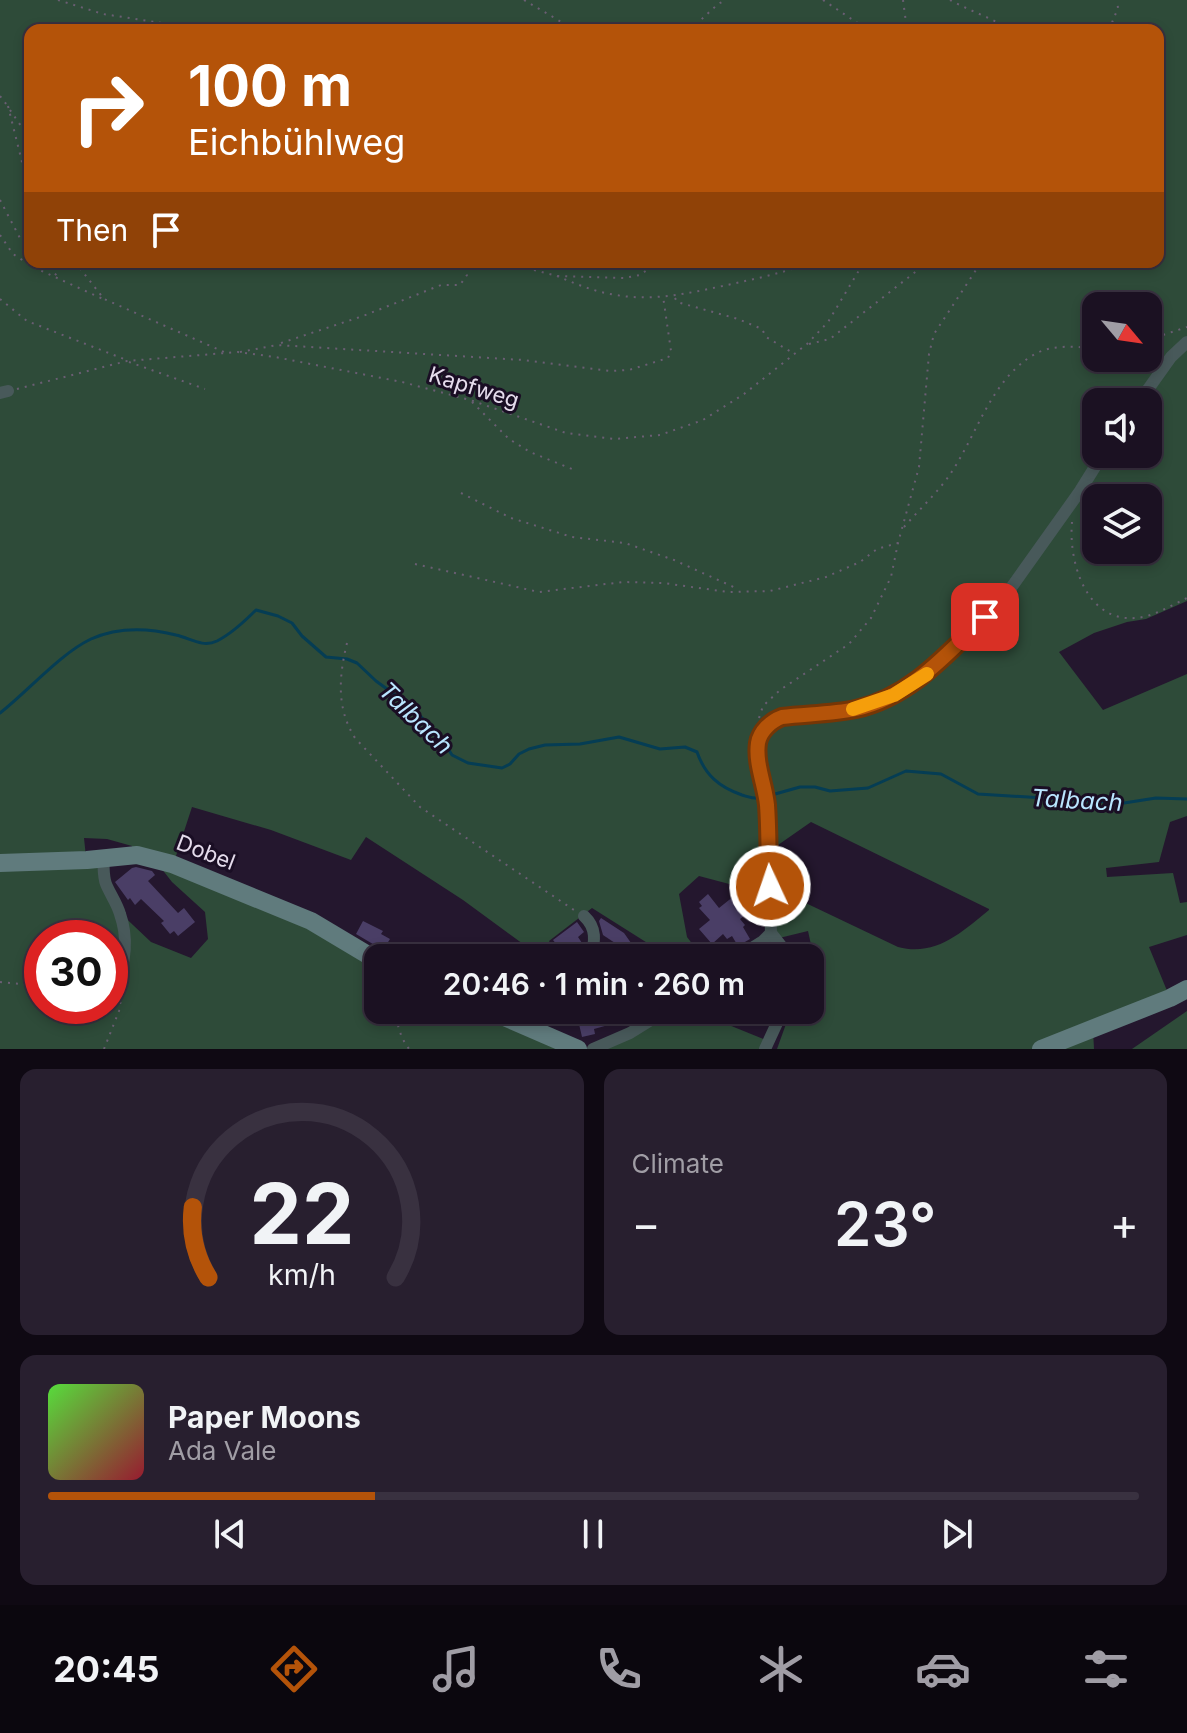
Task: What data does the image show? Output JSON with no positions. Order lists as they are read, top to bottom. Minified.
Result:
{"streets":{"street":["Dobel"],"path":["Kapfweg"]},"water":["Talbach"],"north":"bottom right","page":{"turn":["100 m","Eichbühlweg"],"then":"Then","limit":"30","trip":"20:46 · 1 min · 260 m","tile":"Climate","heat":["−","23°","+"],"song":["Paper Moons","Ada Vale"],"tabs":"20:45","gauge":["22","km/h"]}}
